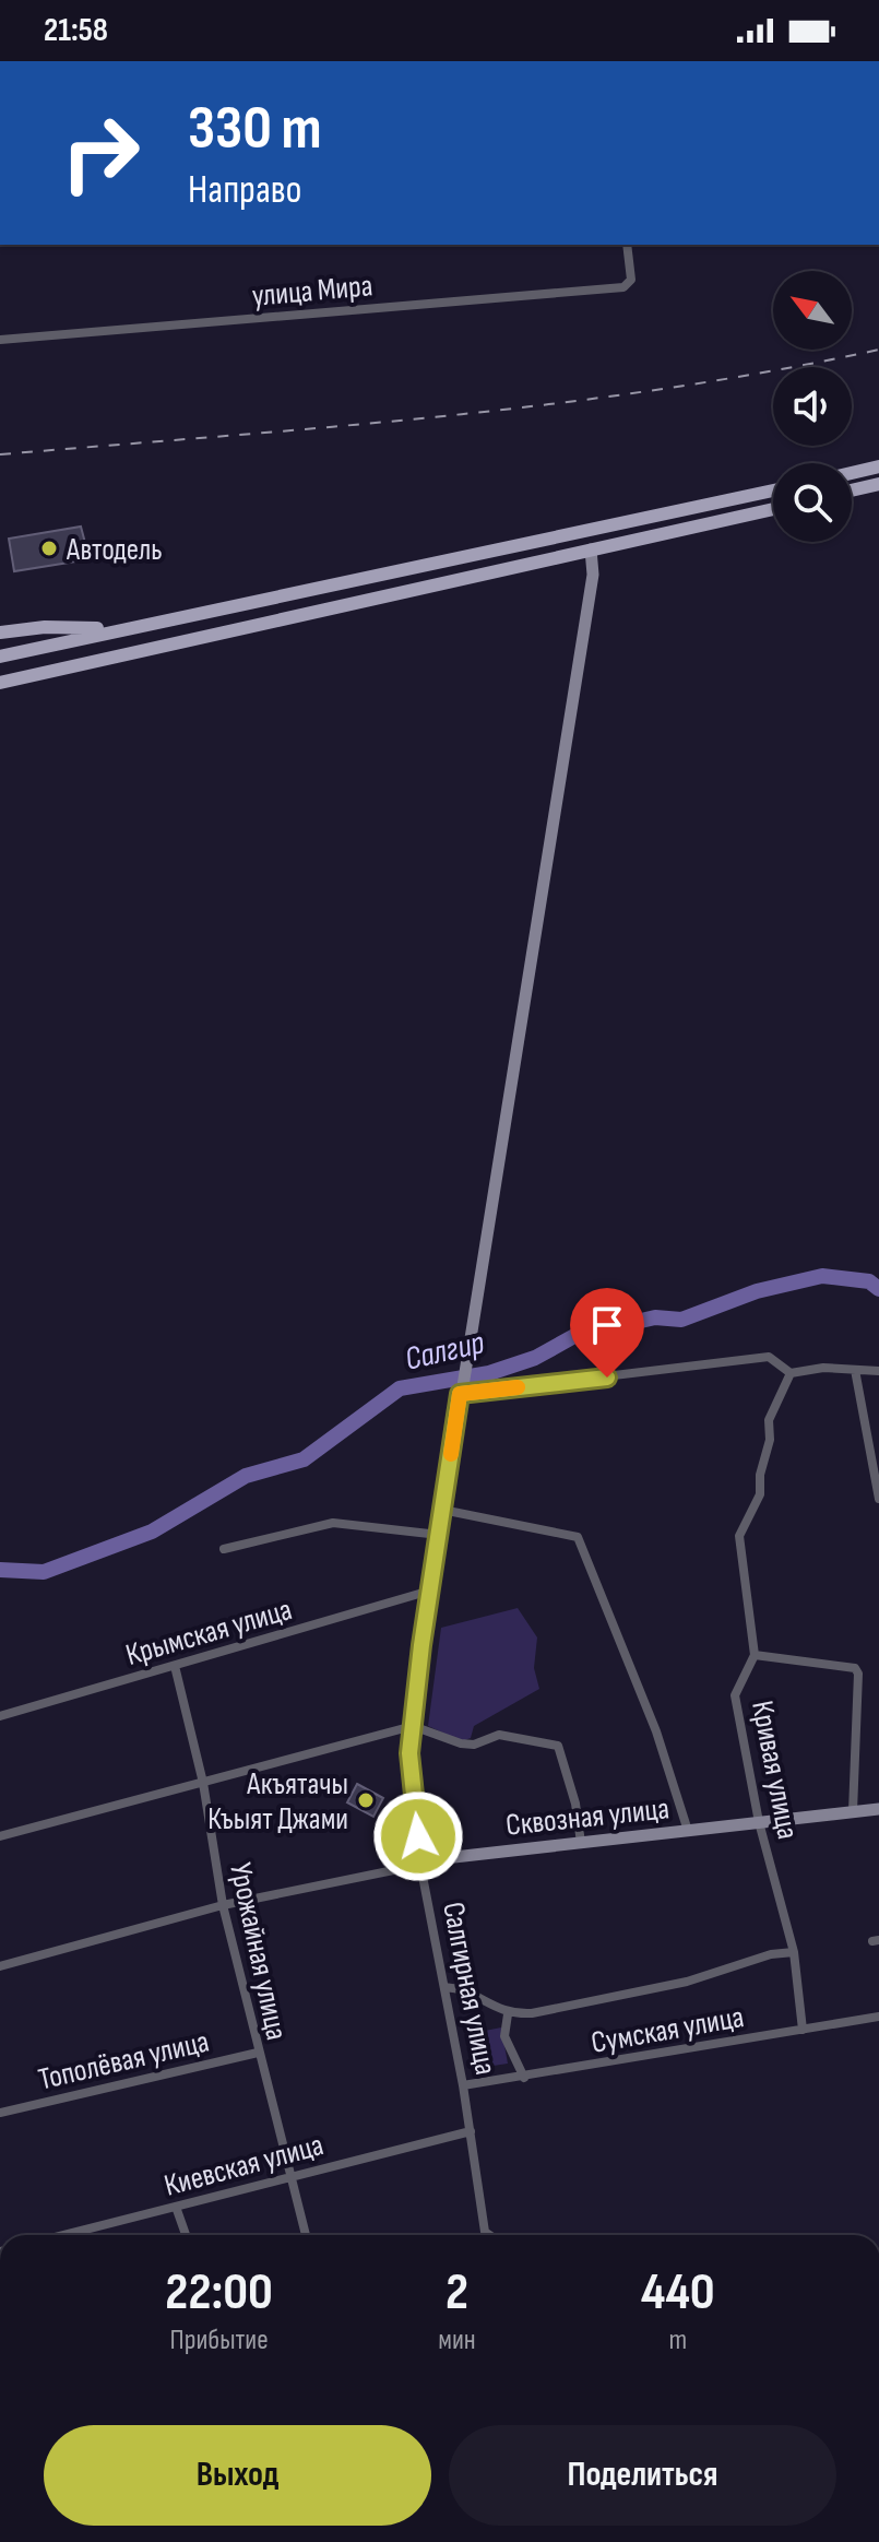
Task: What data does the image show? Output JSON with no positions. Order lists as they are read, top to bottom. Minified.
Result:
{"streets":{"main road":["Сквозная улица","Салгирная улица"],"street":["улица Мира","Крымская улица","Кривая улица","Урожайная улица","Сумская улица","Тополёвая улица","Киевская улица"]},"crossings":[["Крымская улица","Урожайная улица"],["Крымская улица","Салгирная улица"],["Кривая улица","Сквозная улица"],["Кривая улица","Сумская улица"],["Сквозная улица","Урожайная улица"],["Сквозная улица","Салгирная улица"],["Урожайная улица","Тополёвая улица"],["Урожайная улица","Киевская улица"],["Салгирная улица","Сумская улица"],["Салгирная улица","Киевская улица"]],"water":["Салгир"],"places":["Автодель","Акъятачы Къыят Джами"],"north":"top left","page":{"status":"21:58","turn":["330 m","Направо"],"eta":["22:00","Прибытие","2","мин","440","m"],"buttons":["Выход","Поделиться"]}}
